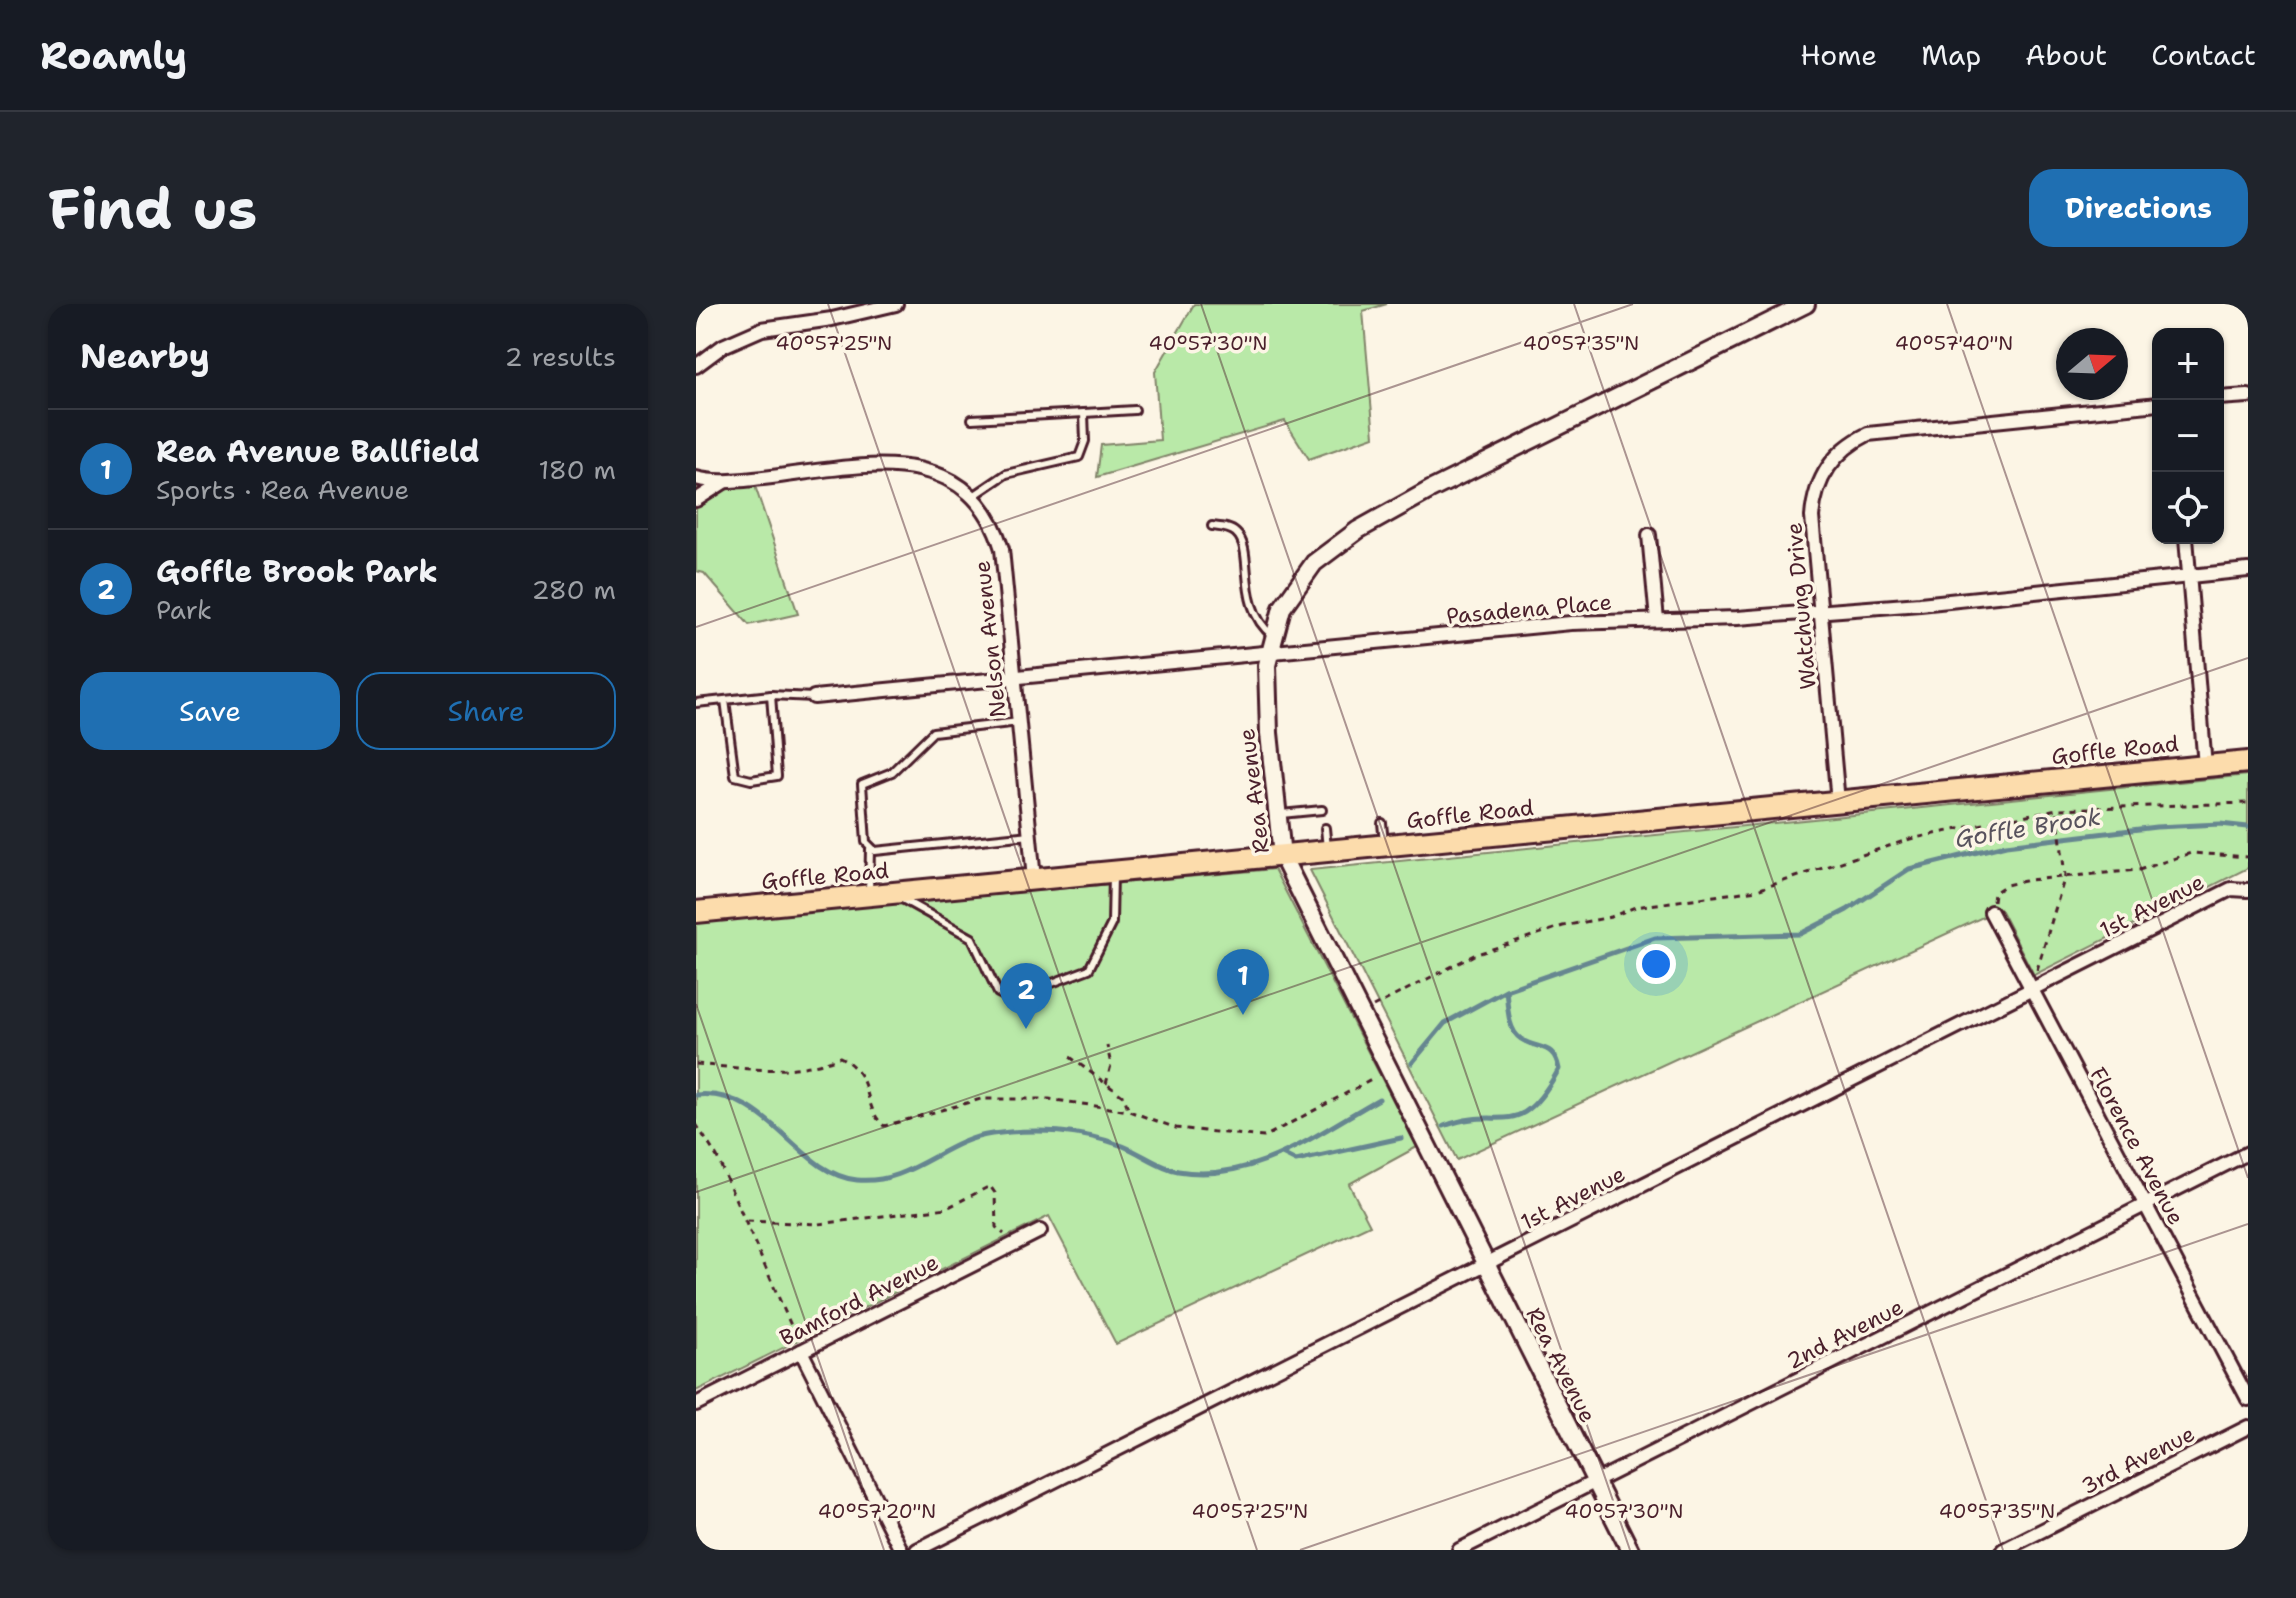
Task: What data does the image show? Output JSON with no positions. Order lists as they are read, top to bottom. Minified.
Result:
{"streets":{"main road":["Goffle Road"],"street":["Watchung Drive","Pasadena Place","Nelson Avenue","Rea Avenue","1st Avenue","Florence Avenue","Bamford Avenue","2nd Avenue","3rd Avenue"]},"crossings":[["Watchung Drive","Pasadena Place"],["Watchung Drive","Goffle Road"],["Pasadena Place","Nelson Avenue"],["Pasadena Place","Rea Avenue"],["Nelson Avenue","Goffle Road"],["Goffle Road","Rea Avenue"],["Rea Avenue","1st Avenue"],["Rea Avenue","2nd Avenue"],["1st Avenue","Florence Avenue"],["Florence Avenue","2nd Avenue"]],"water":["Goffle Brook"],"north":"right","page":{"header":"Roamly","nav":["Home","Map","About","Contact"],"buttons":["Directions",["Save","Share"]],"title":"Find us","heading":["Nearby","2 results"],"map_buttons":["+","−"],"list":[{"mark":"1","name":"Rea Avenue Ballfield","note":"Sports · Rea Avenue","value":"180 m"},{"mark":"2","name":"Goffle Brook Park","note":"Park","value":"280 m"}],"pins":["1","2"]},"coordinates":["40°57'40\"N","40°57'25\"N","40°57'30\"N","40°57'35\"N","40°57'20\"N"]}
